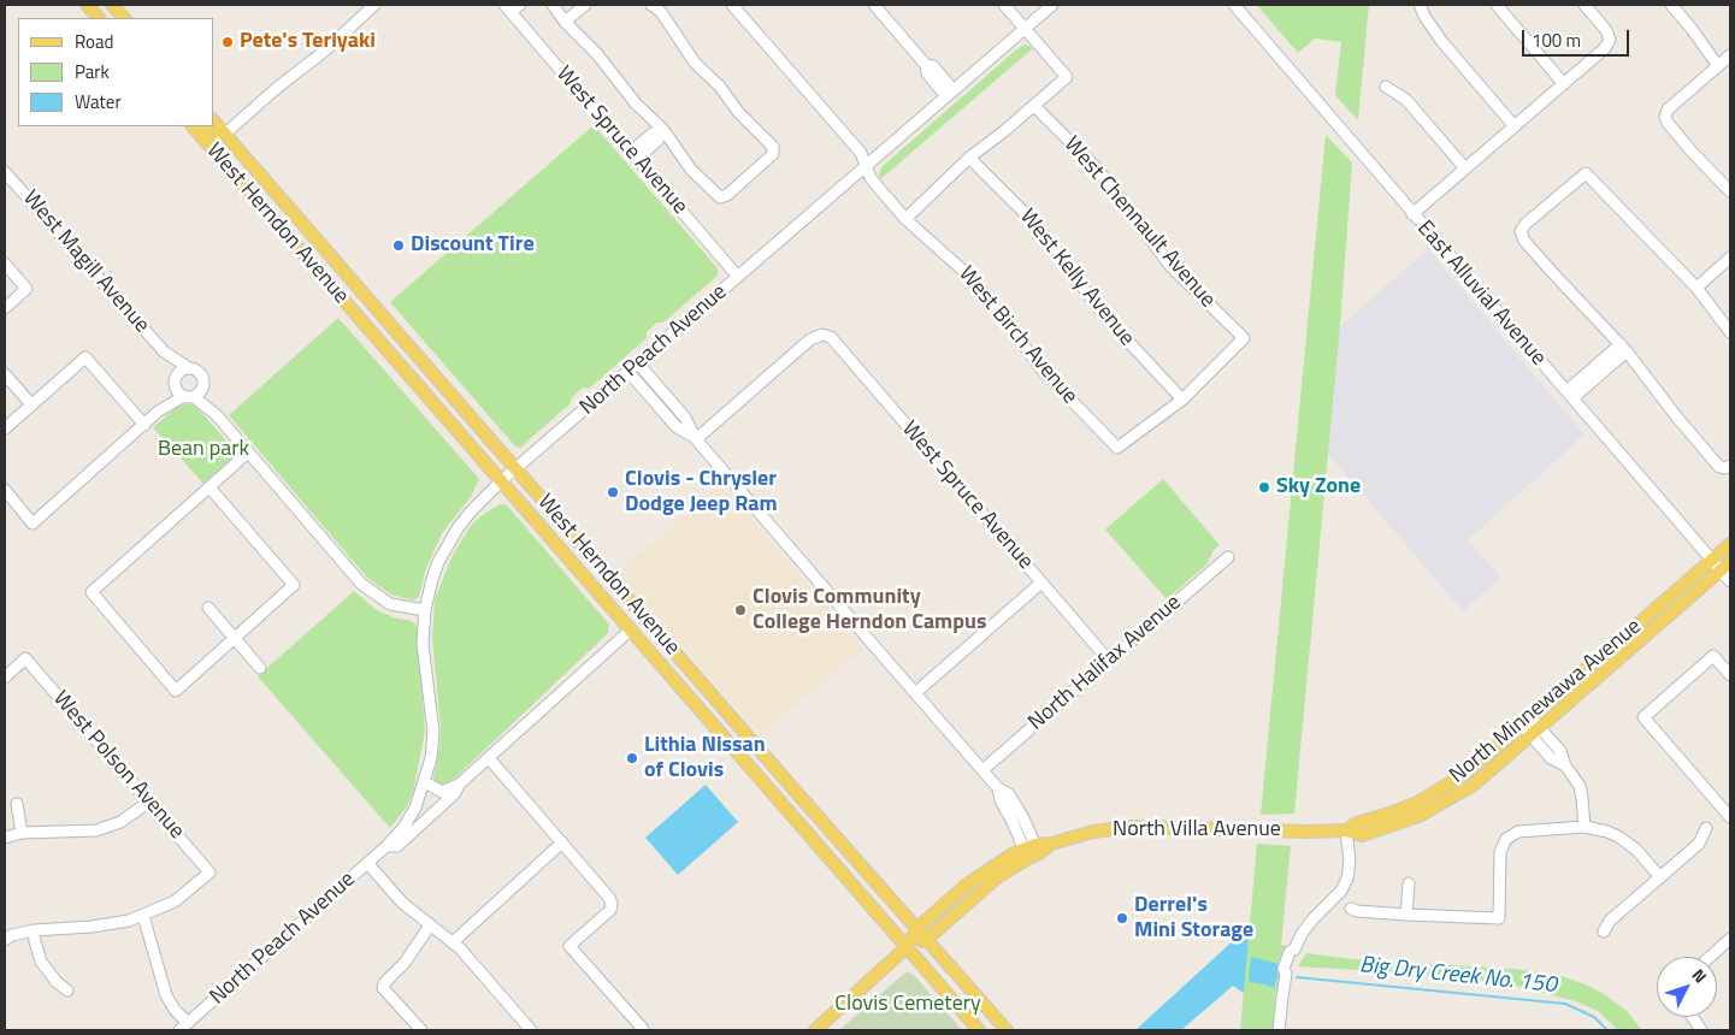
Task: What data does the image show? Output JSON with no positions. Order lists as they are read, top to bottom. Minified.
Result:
{"streets":{"main road":["West Herndon Avenue","North Minnewawa Avenue","North Villa Avenue"],"street":["West Spruce Avenue","West Chennault Avenue","West Magill Avenue","West Kelly Avenue","East Alluvial Avenue","West Birch Avenue","North Peach Avenue","North Halifax Avenue","West Polson Avenue"]},"crossings":[["West Spruce Avenue","North Peach Avenue"],["West Spruce Avenue","North Halifax Avenue"],["West Chennault Avenue","West Kelly Avenue"],["West Chennault Avenue","West Birch Avenue"],["West Herndon Avenue","North Peach Avenue"],["West Herndon Avenue","North Villa Avenue"],["West Kelly Avenue","West Birch Avenue"],["East Alluvial Avenue","North Minnewawa Avenue"],["West Birch Avenue","North Peach Avenue"],["North Minnewawa Avenue","North Villa Avenue"]],"water":["Big Dry Creek No. 150"],"parks":["Bean park","Clovis Cemetery"],"places":["Pete's Teriyaki","Discount Tire","Sky Zone","Clovis - Chrysler Dodge Jeep Ram","Clovis Community College Herndon Campus","Lithia Nissan of Clovis","Derrel's Mini Storage"],"legend":["Road","Park","Water"],"scale_bar":"100 m","north":"top right"}
